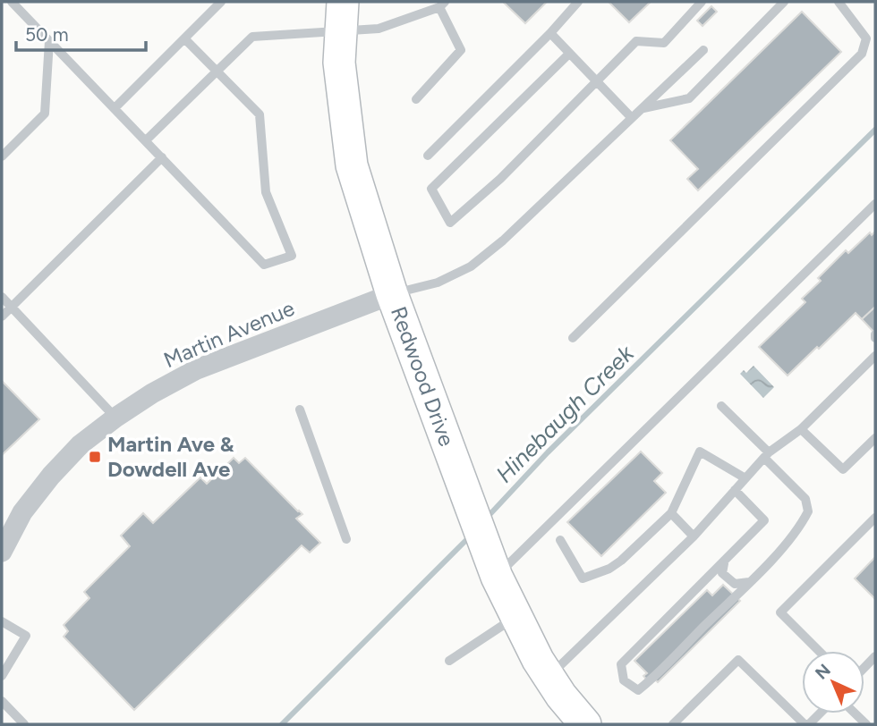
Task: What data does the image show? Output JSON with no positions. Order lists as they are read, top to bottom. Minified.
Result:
{"streets":{"main road":["Redwood Drive"],"street":["Martin Avenue"]},"crossings":[["Martin Avenue","Redwood Drive"]],"water":["Hinebaugh Creek"],"places":{"transit":["Martin Ave & Dowdell Ave"]},"scale_bar":"50 m","north":"top left"}
